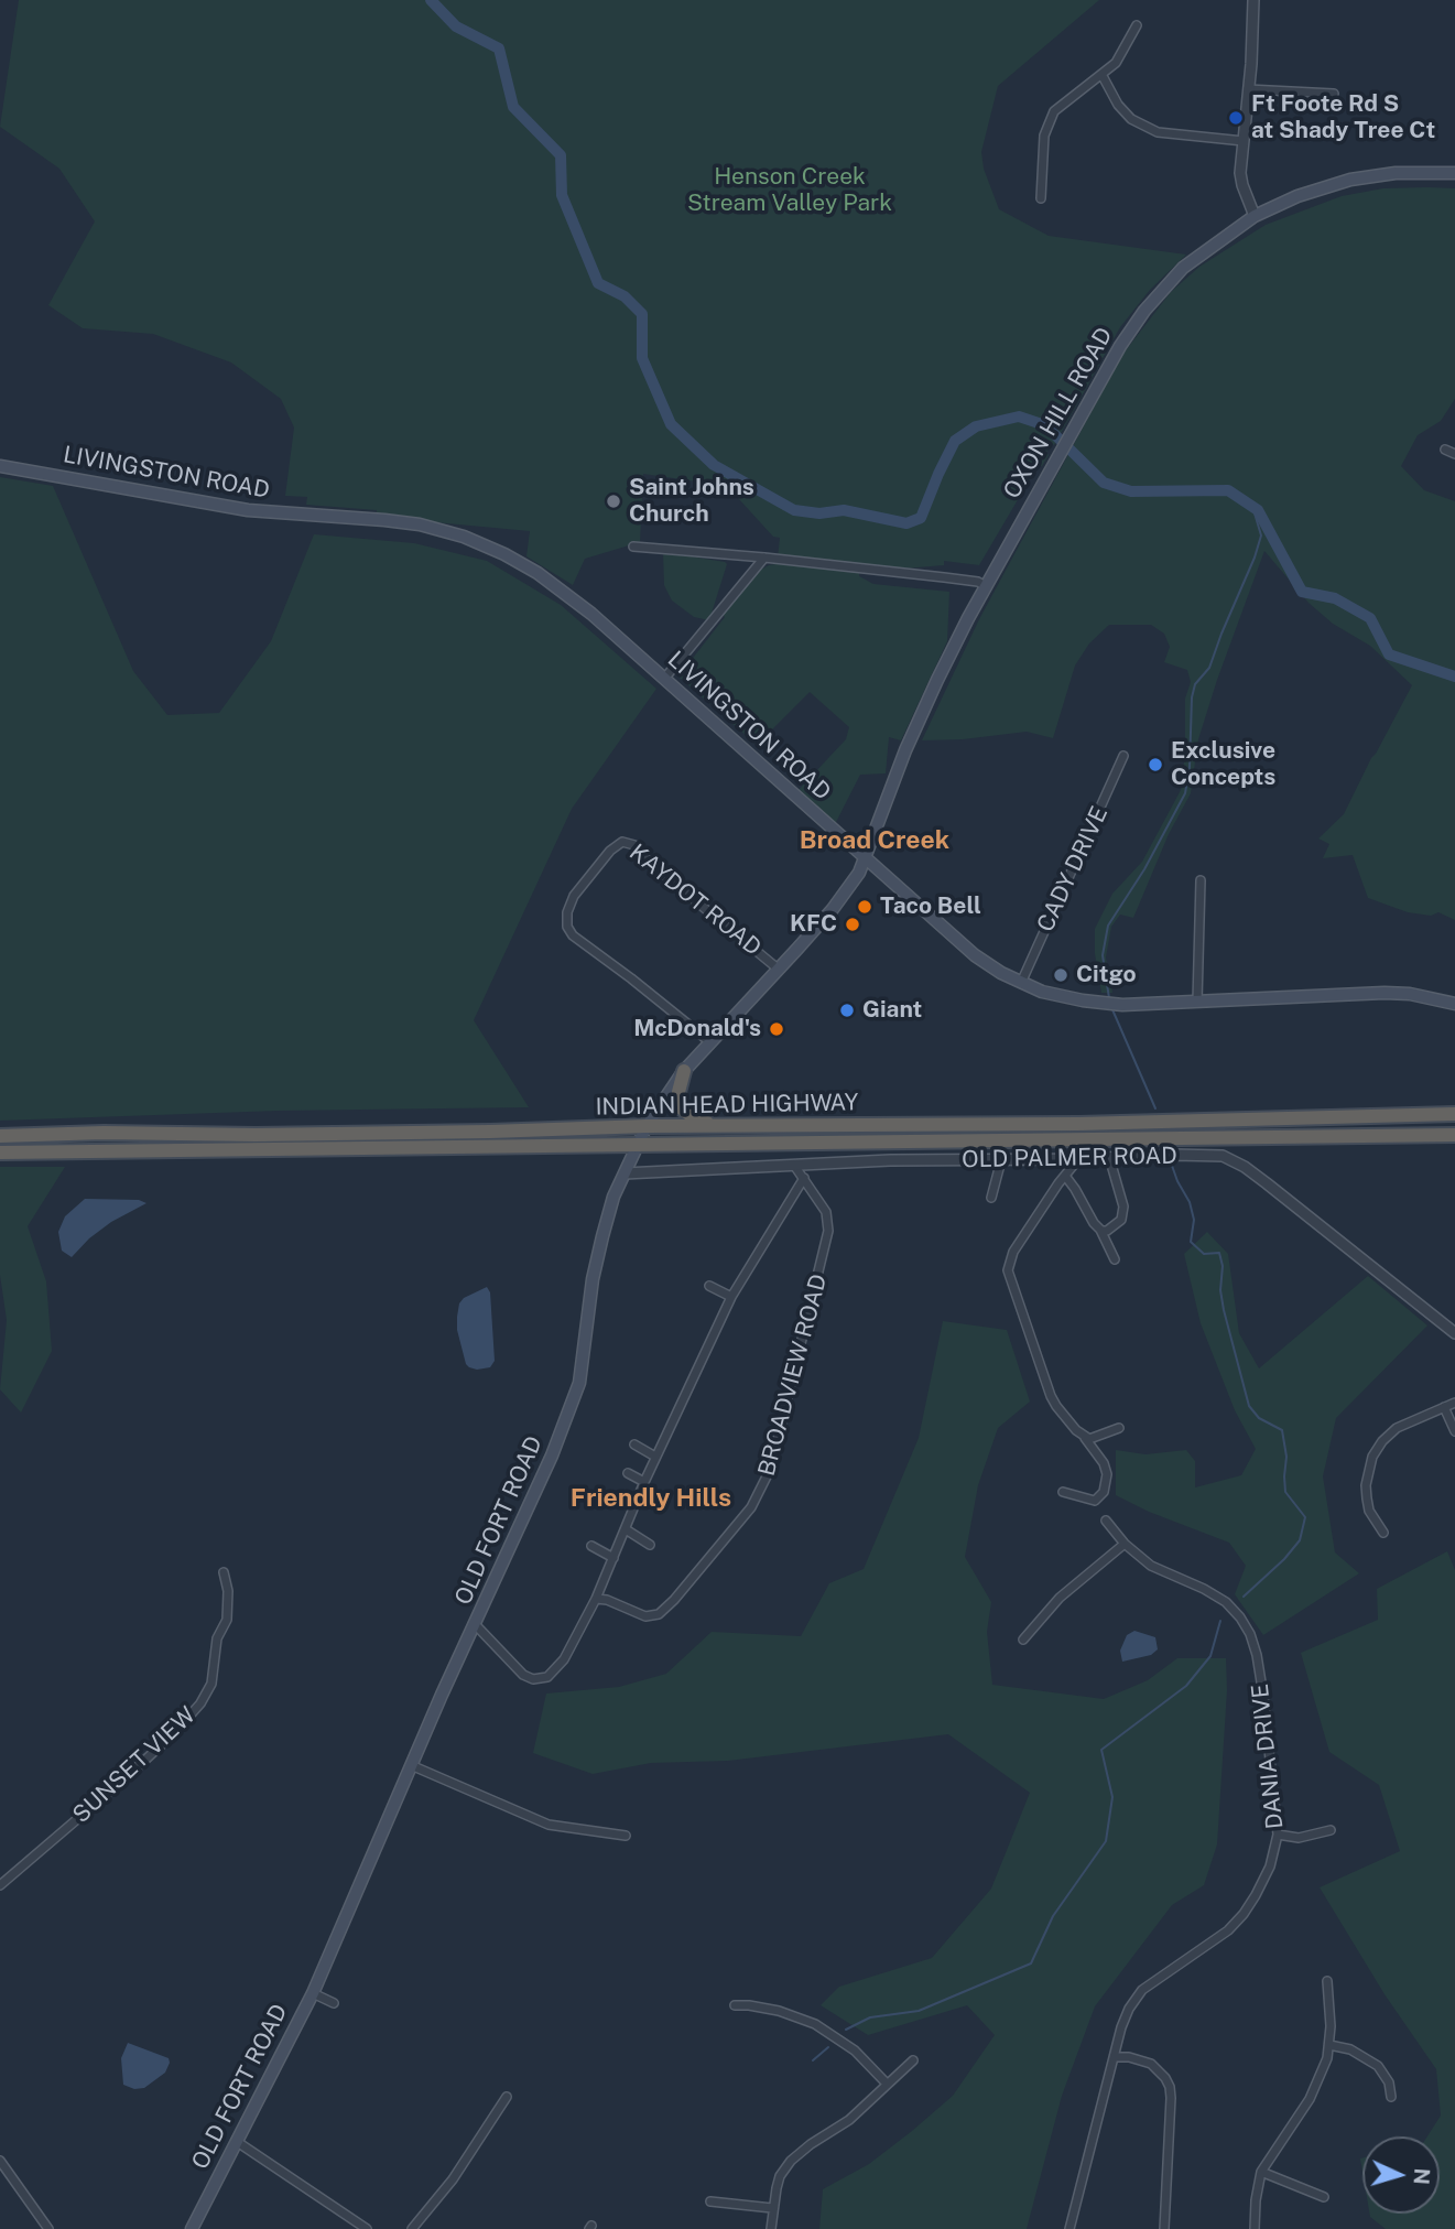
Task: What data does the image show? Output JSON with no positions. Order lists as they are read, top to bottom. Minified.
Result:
{"streets":{"highway":["INDIAN HEAD HIGHWAY"],"main road":["OXON HILL ROAD","LIVINGSTON ROAD","OLD FORT ROAD"],"street":["CADY DRIVE","KAYDOT ROAD","OLD PALMER ROAD","BROADVIEW ROAD","DANIA DRIVE","SUNSET VIEW"]},"crossings":[["OXON HILL ROAD","LIVINGSTON ROAD"],["OXON HILL ROAD","OLD FORT ROAD"],["LIVINGSTON ROAD","CADY DRIVE"],["LIVINGSTON ROAD","OLD FORT ROAD"],["KAYDOT ROAD","OLD FORT ROAD"],["INDIAN HEAD HIGHWAY","OLD FORT ROAD"],["OLD PALMER ROAD","BROADVIEW ROAD"],["OLD PALMER ROAD","OLD FORT ROAD"]],"districts":["Broad Creek","Friendly Hills"],"parks":["Henson Creek Stream Valley Park"],"places":["Ft Foote Rd S at Shady Tree Ct","Saint Johns Church","Exclusive Concepts","Taco Bell","KFC","Citgo","Giant","McDonald's"],"north":"right"}
